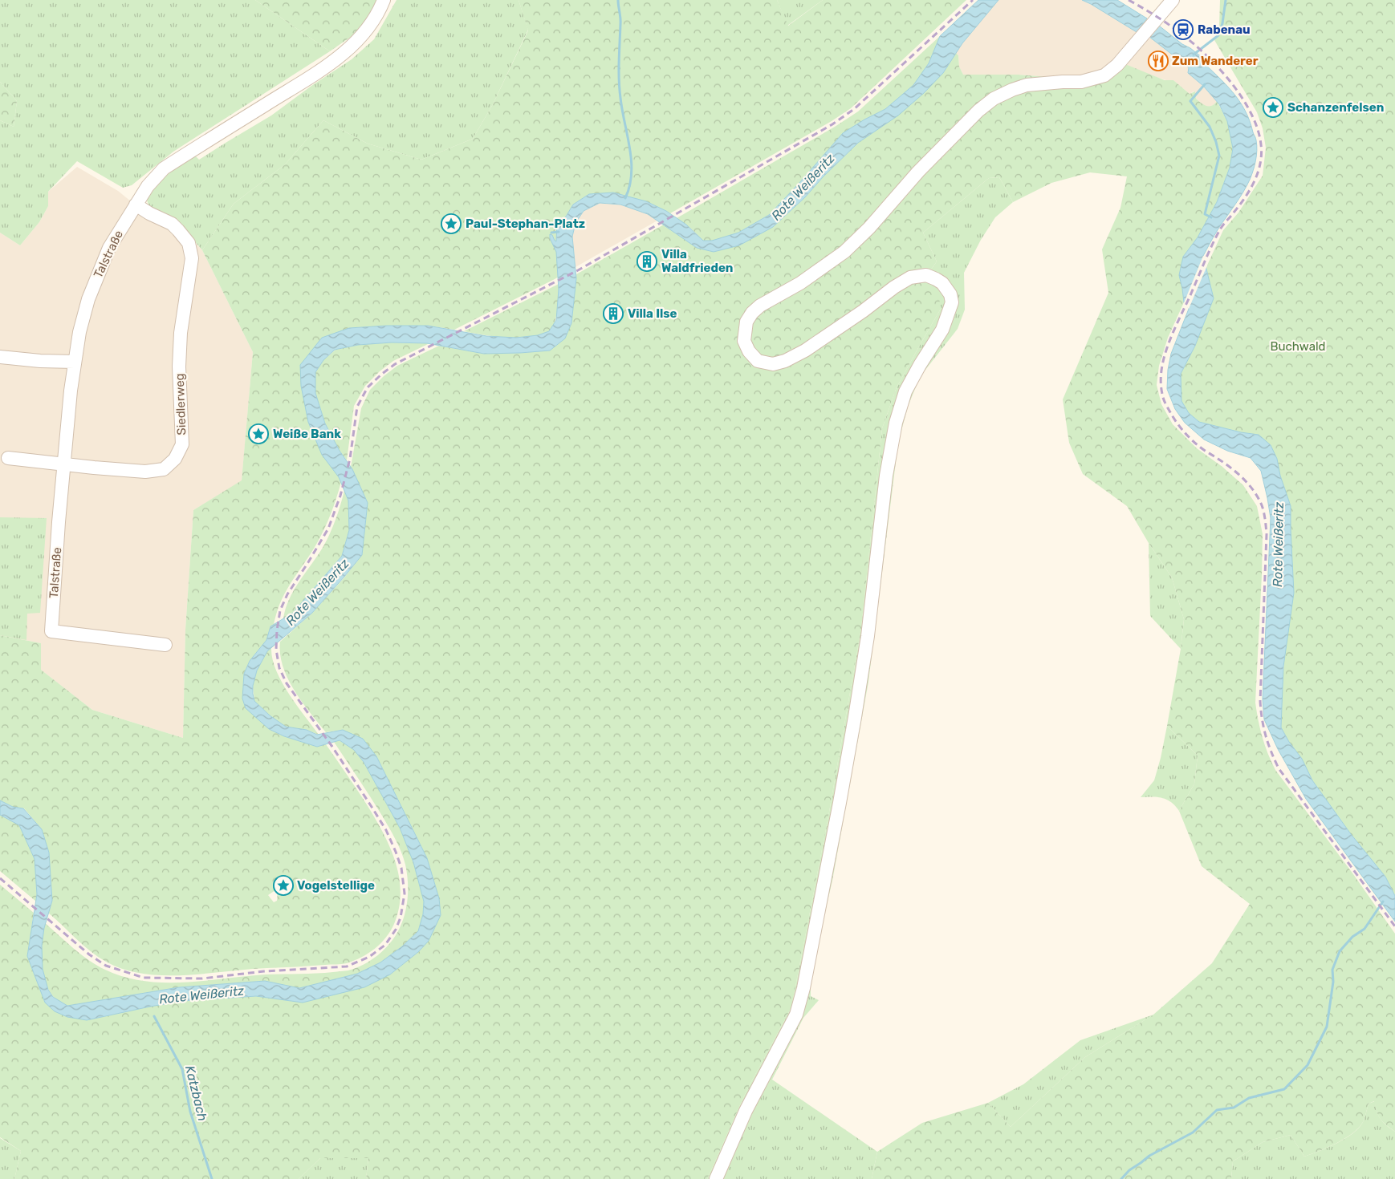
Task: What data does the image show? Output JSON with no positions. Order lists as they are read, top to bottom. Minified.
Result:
{"streets":{"street":["Talstraße","Siedlerweg"]},"crossings":[["Talstraße","Siedlerweg"]],"water":["Rote Weißeritz","Katzbach"],"parks":["Buchwald"],"places":{"station":["Rabenau"],"restaurant":["Zum Wanderer"],"place":["Schanzenfelsen","Paul-Stephan-Platz","Weiße Bank","Vogelstellige"],"building":["Villa Waldfrieden","Villa Ilse"]}}
